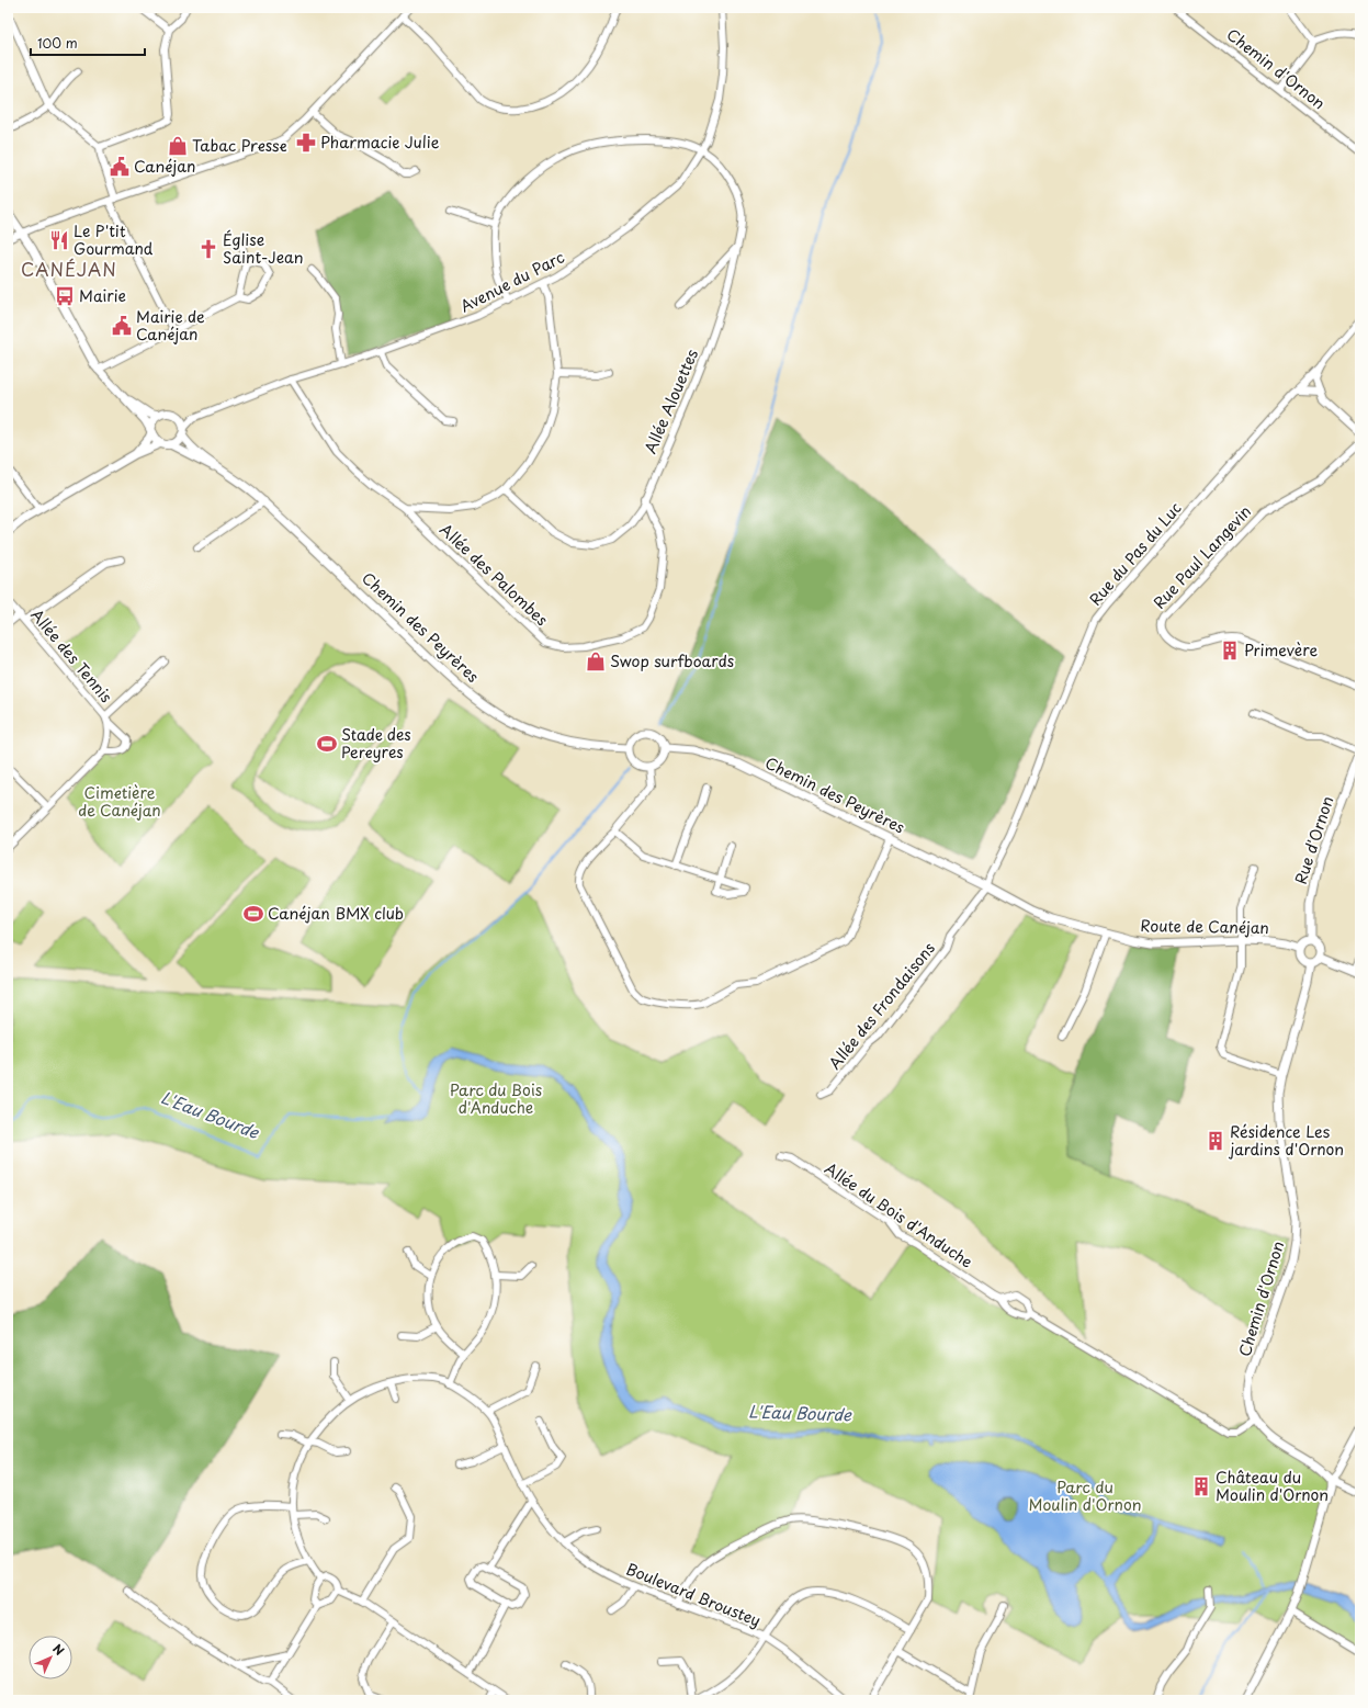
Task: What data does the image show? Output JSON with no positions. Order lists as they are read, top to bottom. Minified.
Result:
{"streets":{"street":["Chemin d'Ornon","Avenue du Parc","Allée Alouettes","Rue du Pas du Luc","Rue Paul Langevin","Allée des Palombes","Chemin des Peyrères","Allée des Tennis","Rue d'Ornon","Route de Canéjan","Allée des Frondaisons","Allée du Bois d'Anduche","Boulevard Broustey"]},"crossings":[["Chemin d'Ornon","Rue d'Ornon"],["Chemin d'Ornon","Route de Canéjan"],["Avenue du Parc","Allée Alouettes"],["Avenue du Parc","Allée des Palombes"],["Avenue du Parc","Chemin des Peyrères"],["Allée Alouettes","Allée des Palombes"],["Rue du Pas du Luc","Chemin des Peyrères"],["Rue du Pas du Luc","Route de Canéjan"],["Rue du Pas du Luc","Allée des Frondaisons"],["Chemin des Peyrères","Route de Canéjan"],["Chemin des Peyrères","Allée des Frondaisons"],["Rue d'Ornon","Route de Canéjan"],["Route de Canéjan","Allée des Frondaisons"]],"districts":["CANÉJAN"],"water":["L'Eau Bourde"],"parks":["Cimetière de Canéjan","Parc du Bois d'Anduche","Parc du Moulin d'Ornon"],"places":{"pharmacy":["Pharmacie Julie"],"shop":["Tabac Presse","Swop surfboards"],"public building":["Canéjan","Mairie de Canéjan"],"restaurant":["Le P'tit Gourmand"],"church":["Église Saint-Jean"],"bus stop":["Mairie"],"building":["Primevère","Résidence Les jardins d'Ornon","Château du Moulin d'Ornon"],"sports":["Stade des Pereyres","Canéjan BMX club"]},"scale_bar":"100 m","north":"top right"}
